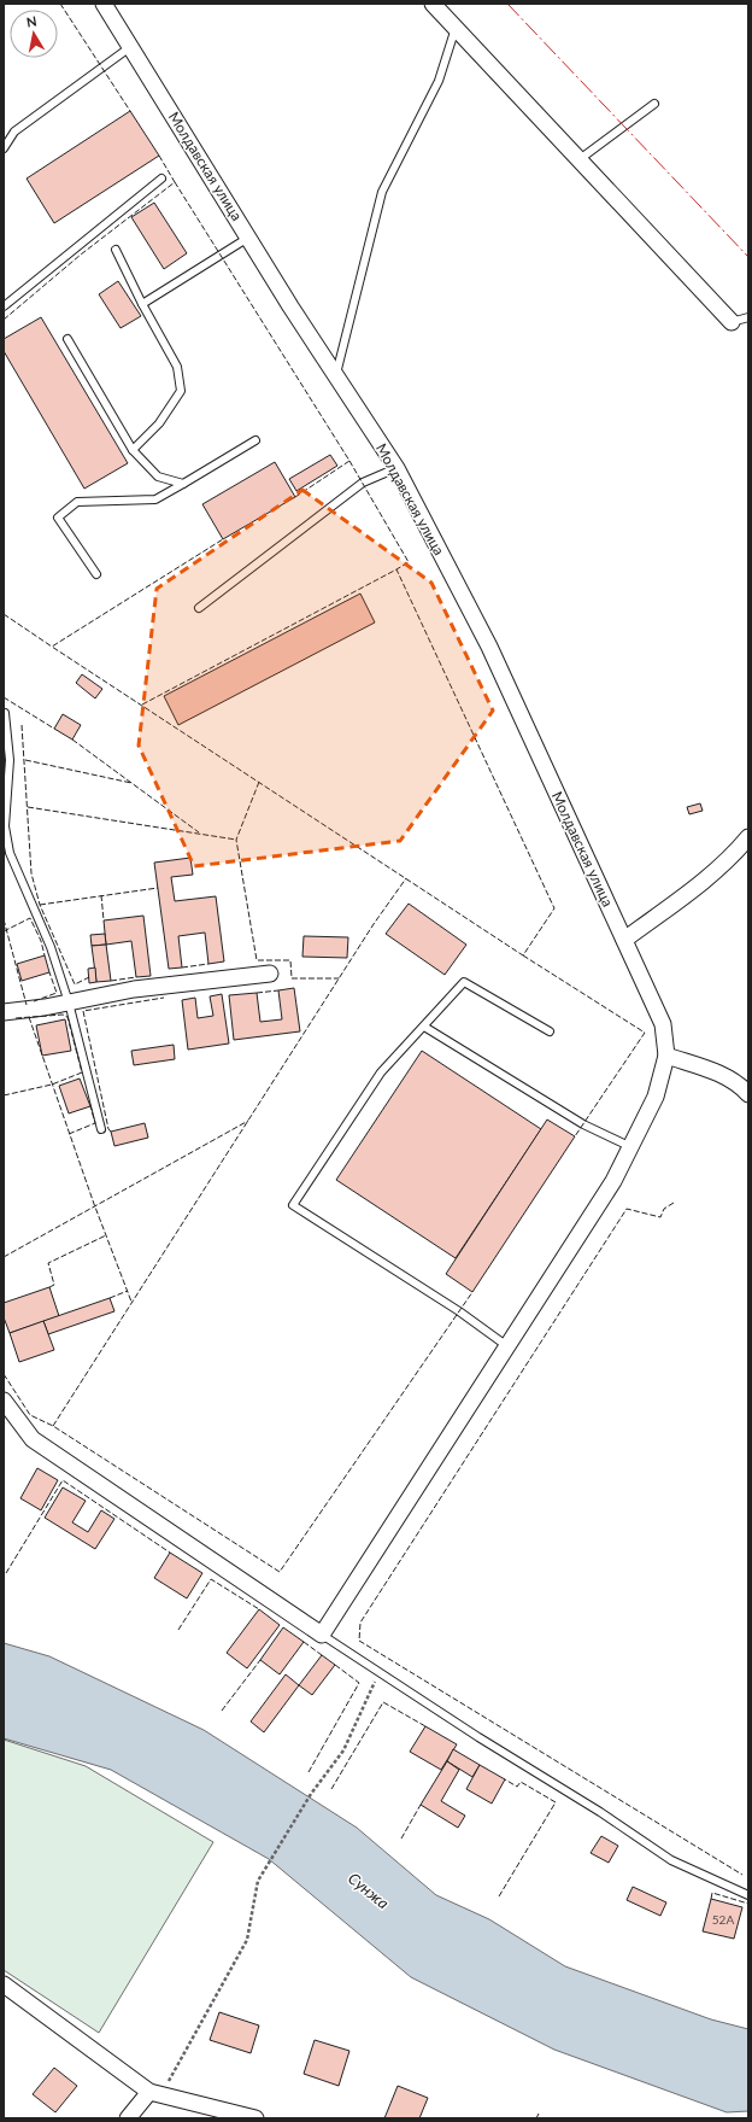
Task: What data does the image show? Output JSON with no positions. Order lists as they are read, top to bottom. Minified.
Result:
{"streets":{"street":["Молдавская улица"]},"water":["Сунжа"],"house_numbers":["52А"],"north":"top"}
